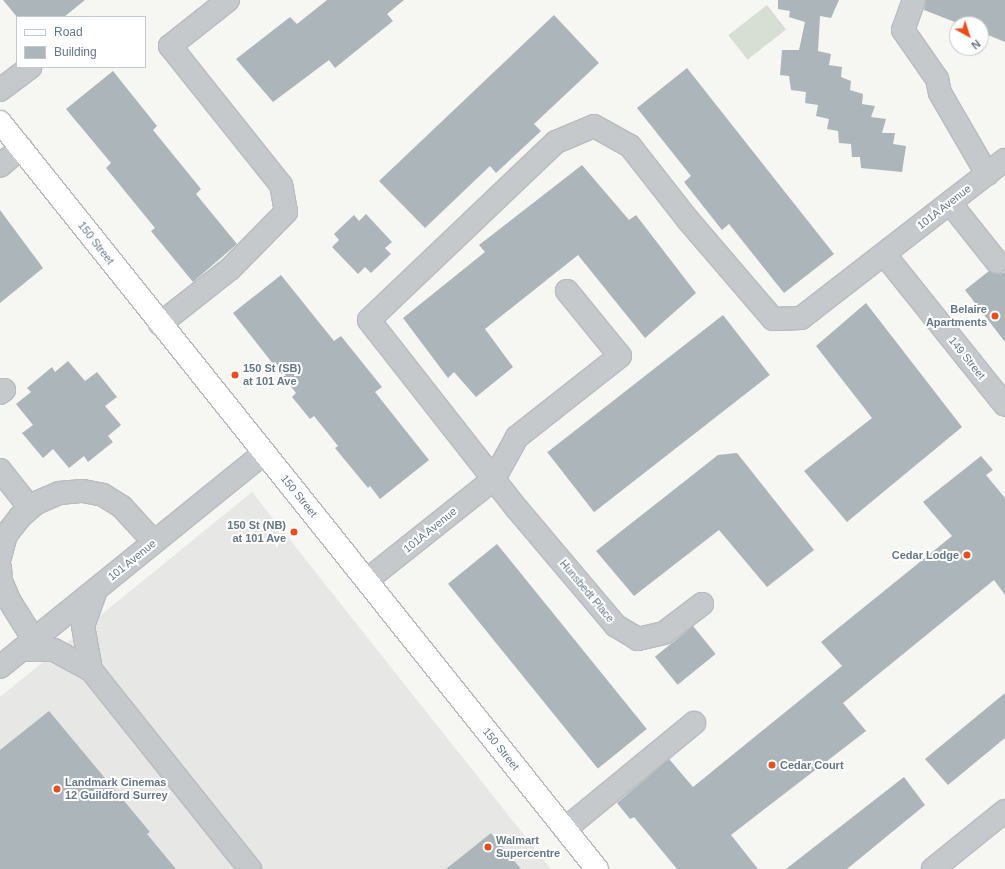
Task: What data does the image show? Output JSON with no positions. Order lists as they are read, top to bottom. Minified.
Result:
{"streets":{"main road":["150 Street"],"street":["101A Avenue","149 Street","101 Avenue","Hunsbedt Place"]},"crossings":[["101A Avenue","150 Street"],["101A Avenue","149 Street"],["101A Avenue","Hunsbedt Place"],["150 Street","101 Avenue"]],"places":["Belaire Apartments","150 St (SB) at 101 Ave","150 St (NB) at 101 Ave","Cedar Lodge","Cedar Court","Landmark Cinemas 12 Guildford Surrey","Walmart Supercentre"],"legend":["Road","Building"],"north":"bottom right"}
